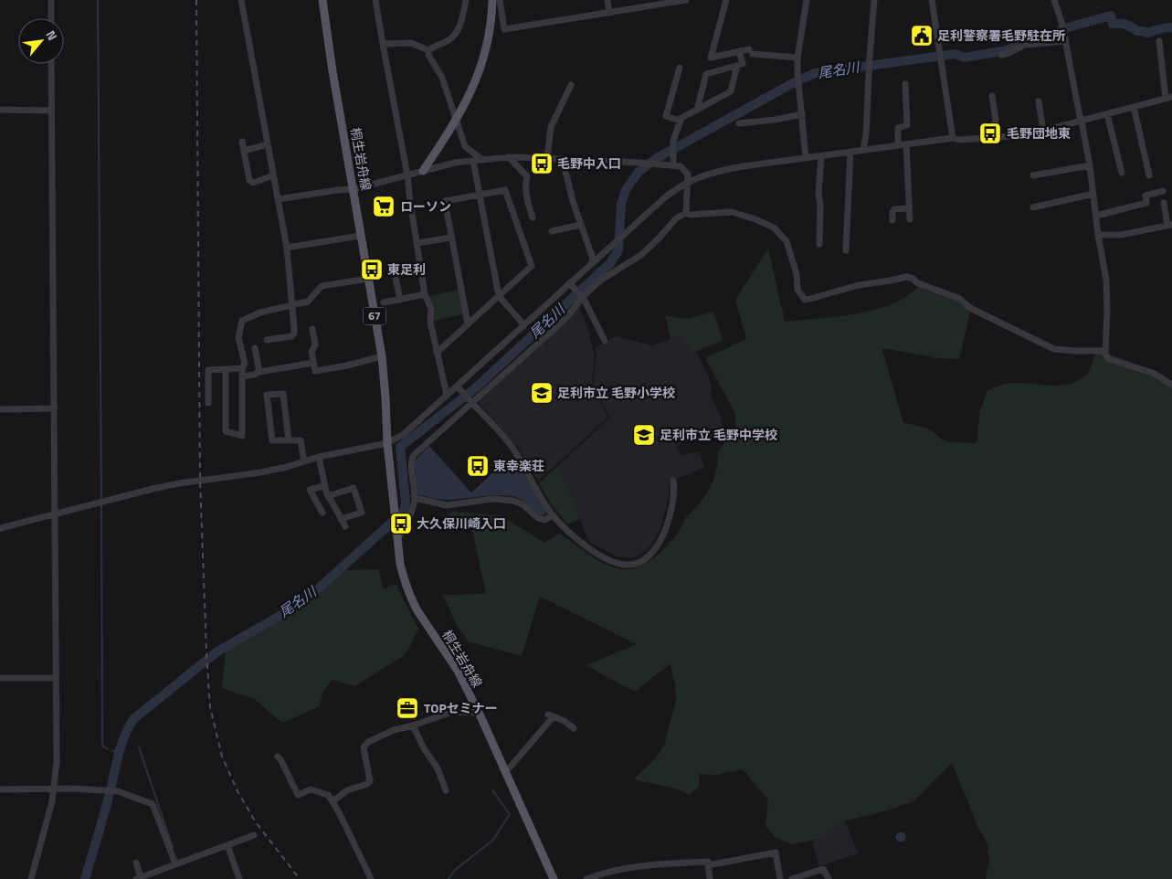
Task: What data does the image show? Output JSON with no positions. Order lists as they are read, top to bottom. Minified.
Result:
{"streets":{"main road":["桐生岩舟線","67"]},"water":["尾名川"],"places":{"public building":["足利警察署毛野駐在所"],"bus stop":["毛野団地東","毛野中入口","東足利","東幸楽荘","大久保川崎入口"],"supermarket":["ローソン"],"school or university":["足利市立 毛野小学校","足利市立 毛野中学校"],"office":["TOPセミナー"]},"north":"top right"}
